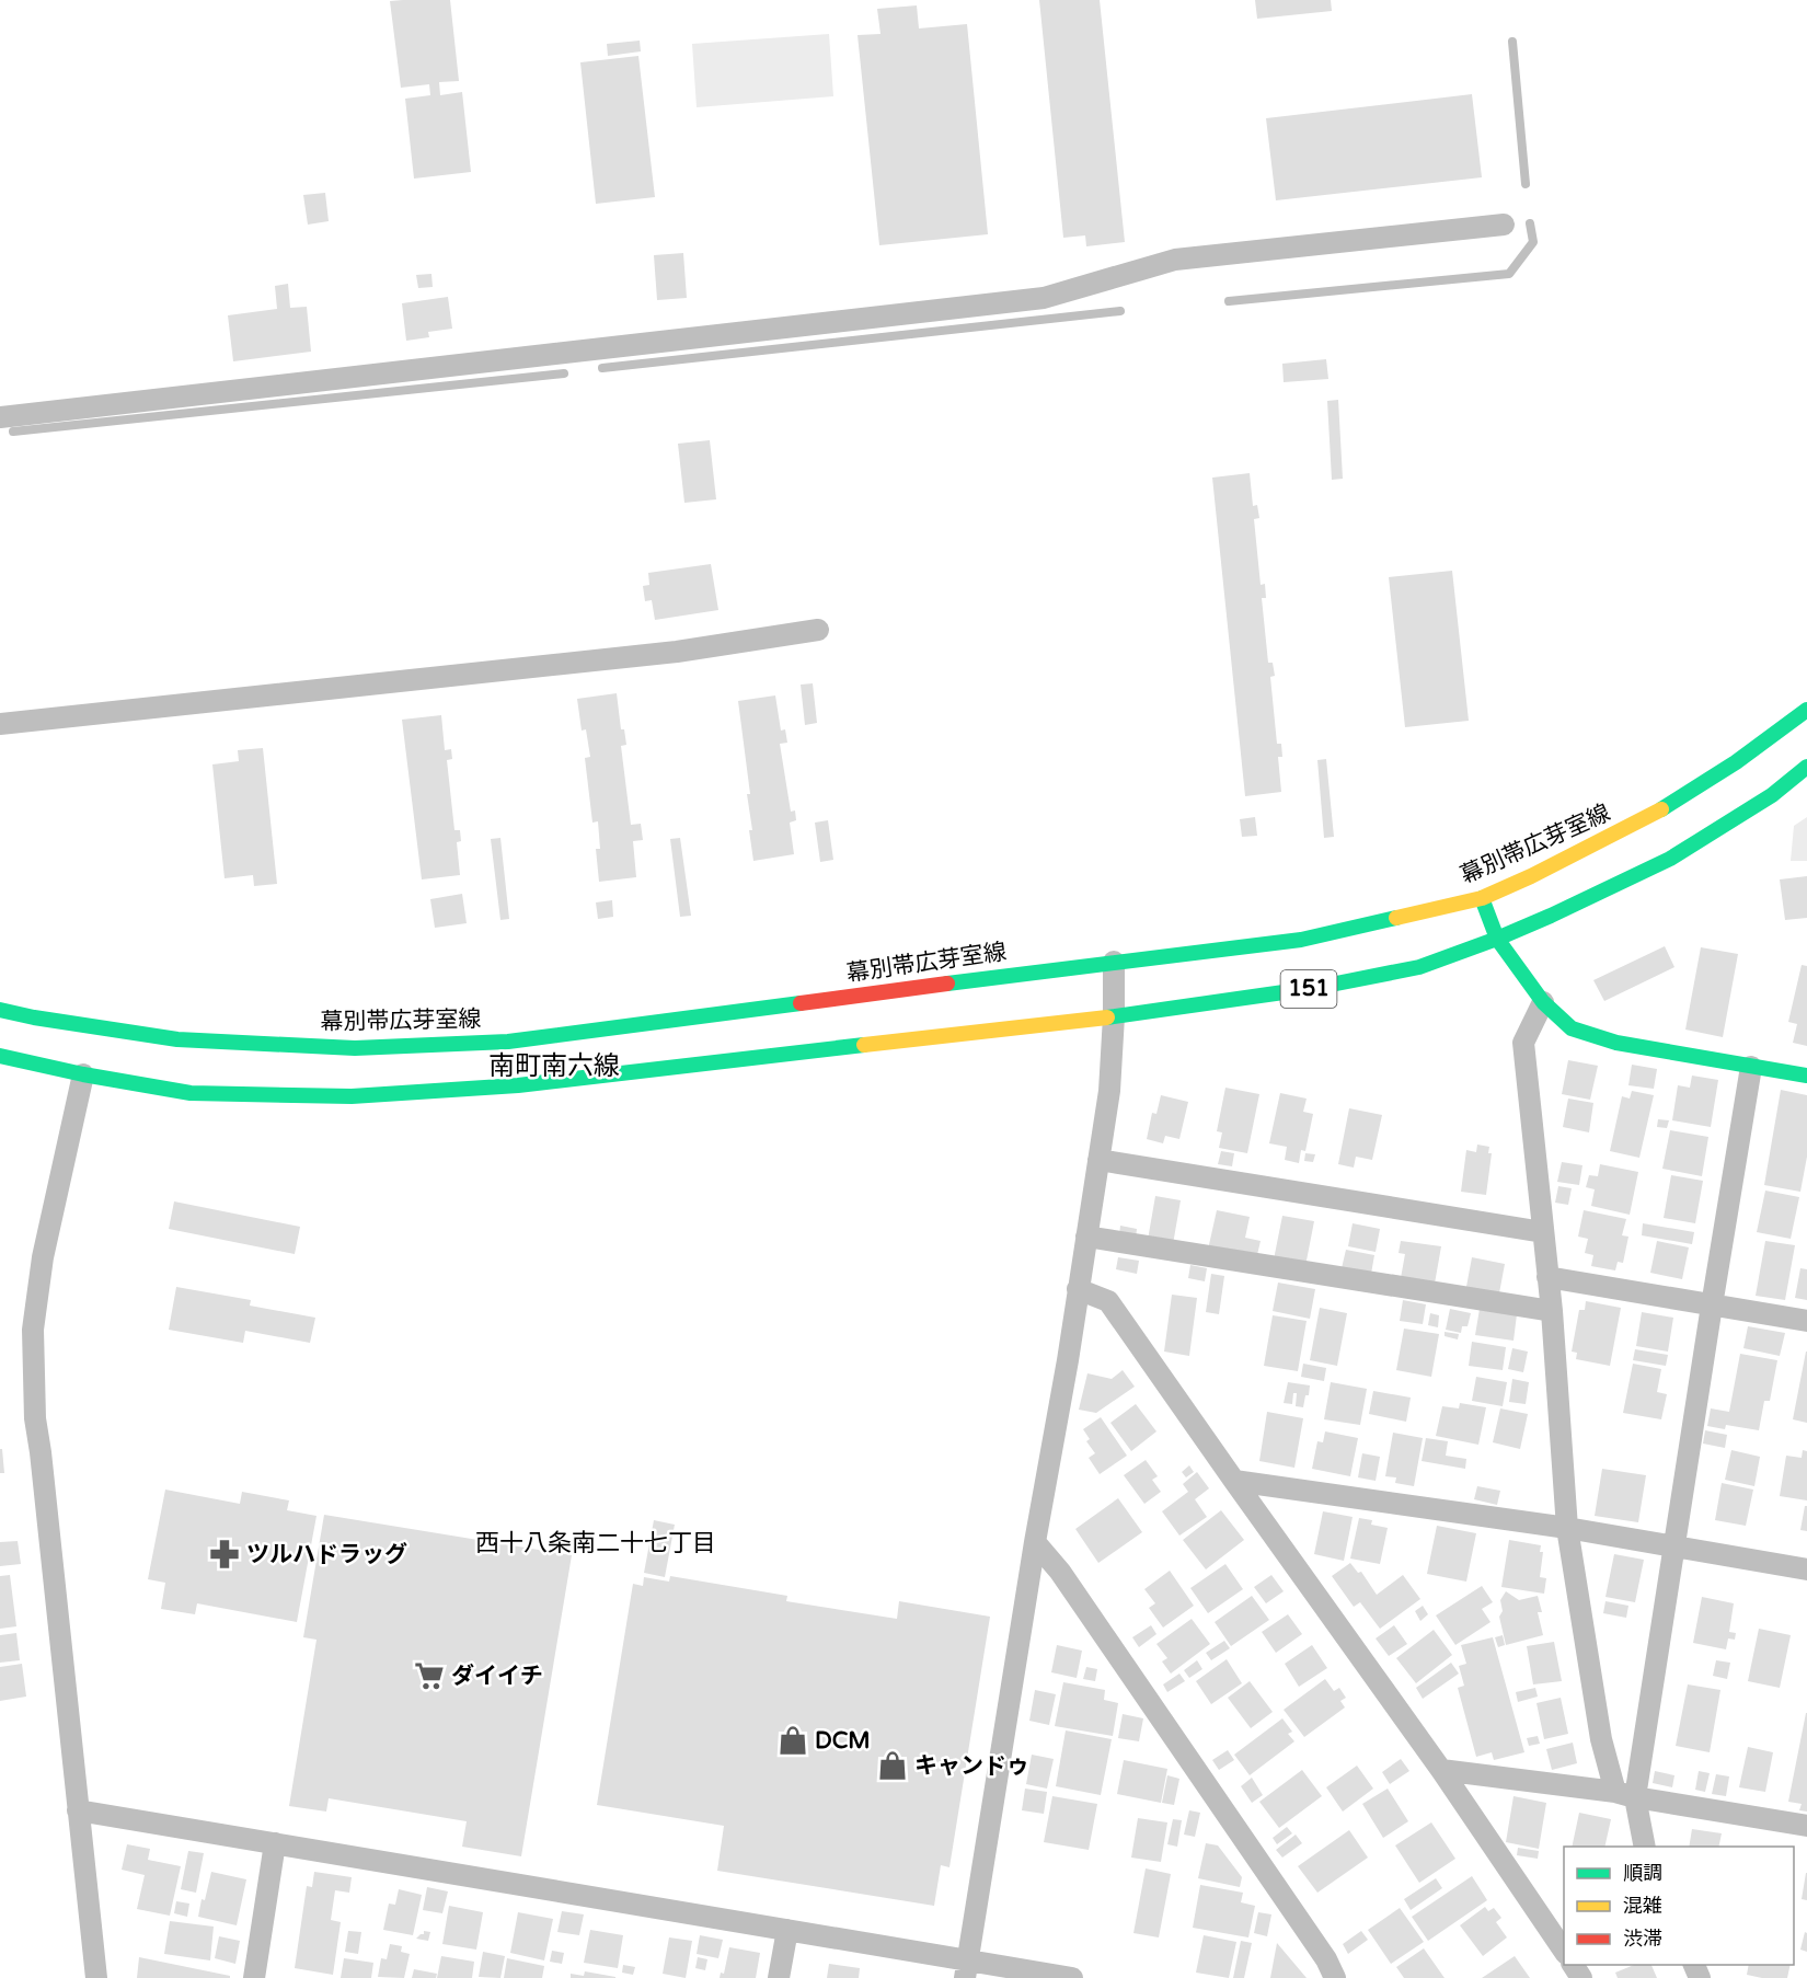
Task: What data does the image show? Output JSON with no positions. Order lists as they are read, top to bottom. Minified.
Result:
{"streets":{"main road":["幕別帯広芽室線","151"]},"districts":["南町南六線","西十八条南二十七丁目"],"places":{"pharmacy":["ツルハドラッグ"],"supermarket":["ダイイチ"],"shop":["DCM","キャンドゥ"]},"legend":["順調","混雑","渋滞"]}
